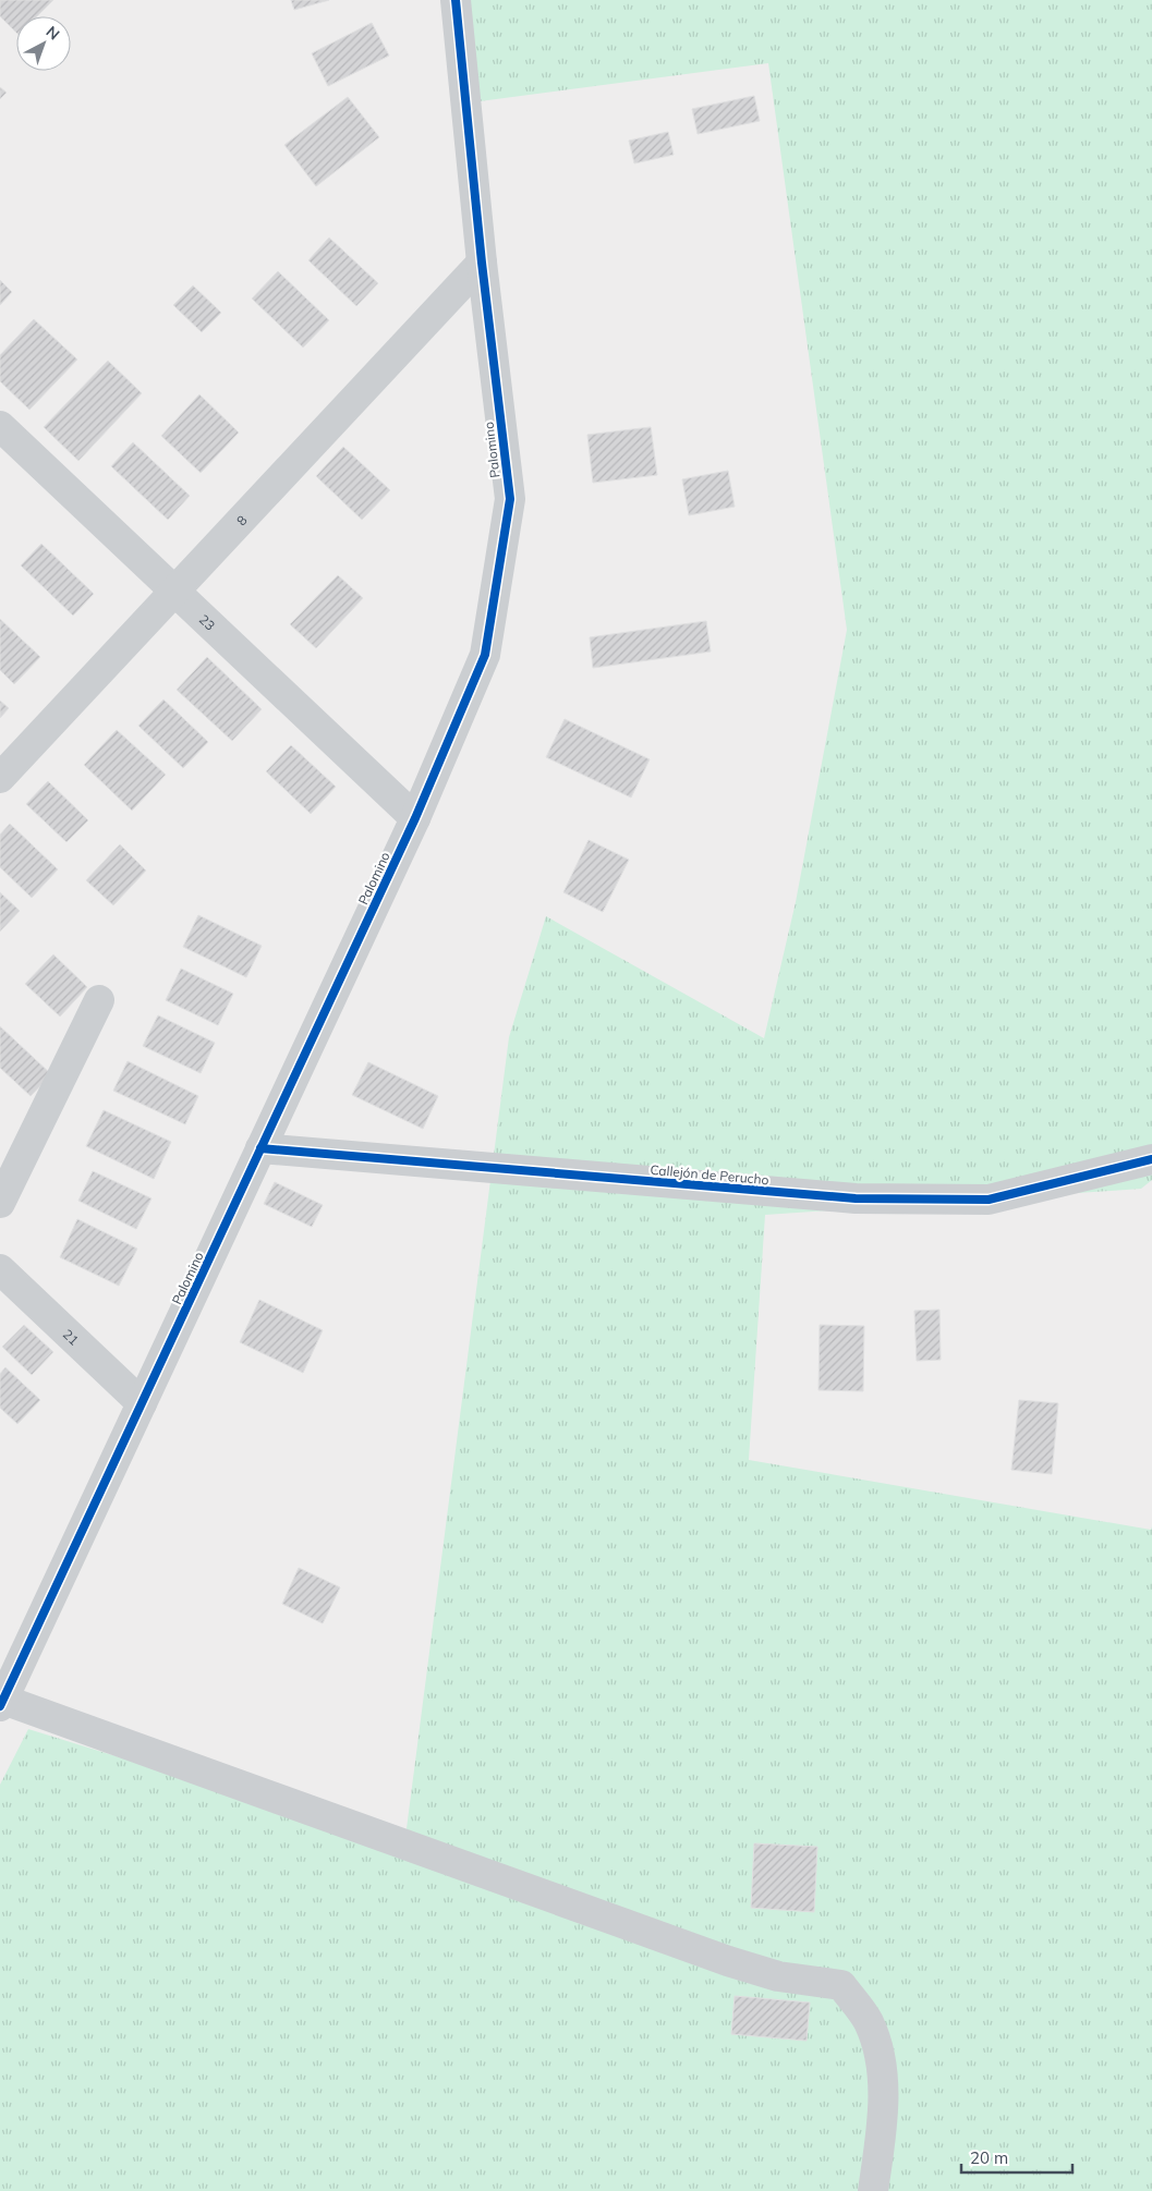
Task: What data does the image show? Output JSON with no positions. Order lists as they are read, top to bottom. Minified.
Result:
{"streets":{"street":["Palomino","8","23","Callejón de Perucho","21"]},"crossings":[["Palomino","8"],["Palomino","23"],["Palomino","Callejón de Perucho"],["Palomino","21"],["8","23"]],"scale_bar":"20 m","north":"top right"}
